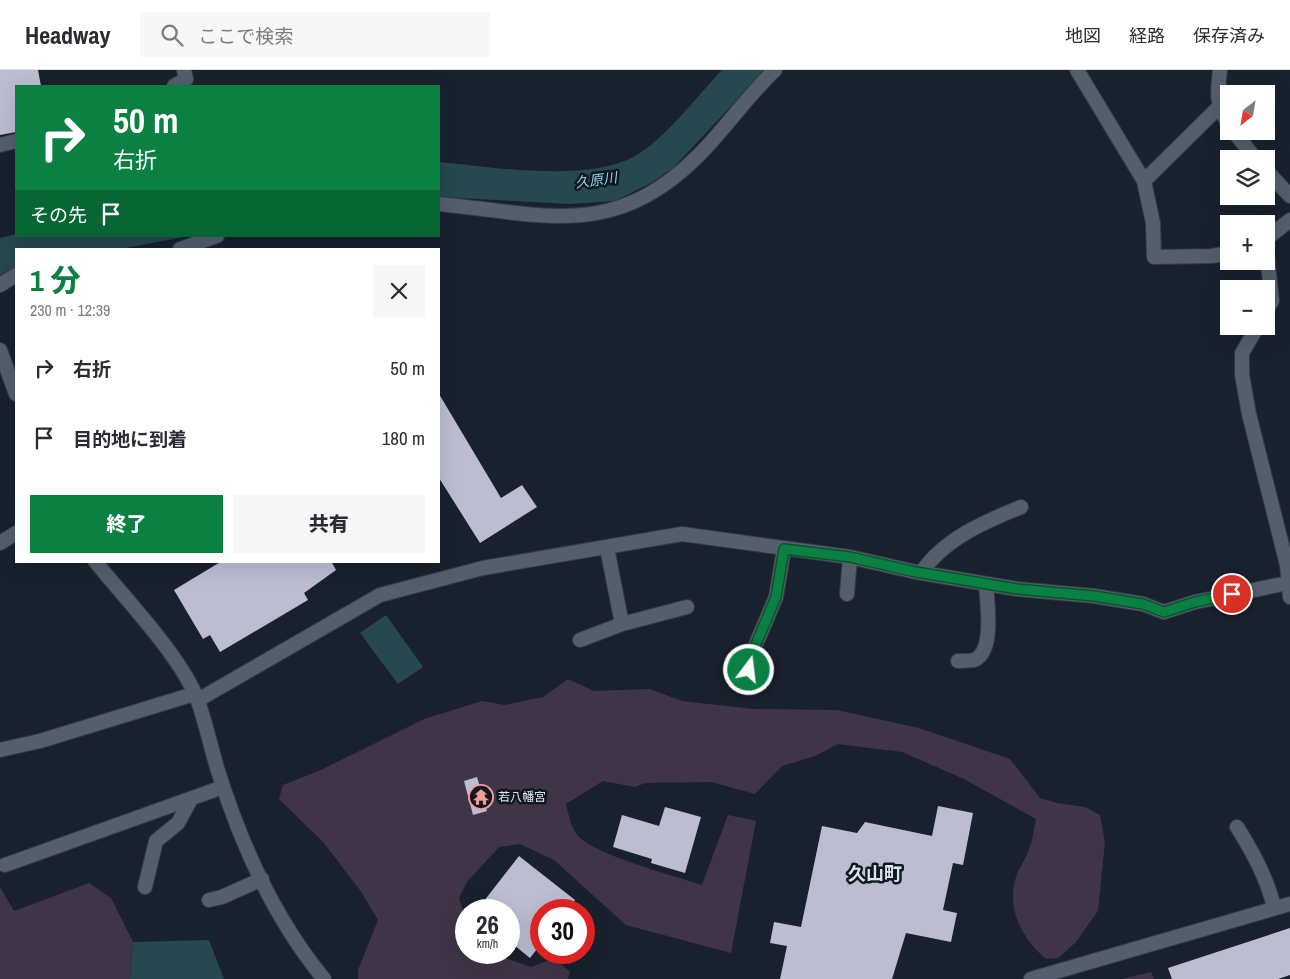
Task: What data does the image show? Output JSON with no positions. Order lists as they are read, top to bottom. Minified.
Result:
{"districts":["久山町"],"water":["久原川"],"places":{"temple":["若八幡宮"]},"north":"bottom left","page":{"header":"Headway","search":"ここで検索","nav":["地図","経路","保存済み"],"map_buttons":["+","−"],"turn":["50 m","右折"],"then":"その先","heading":["1 分","230 m · 12:39"],"list":[{"name":"右折","value":"50 m"},{"name":"目的地に到着","value":"180 m"}],"buttons":["終了","共有"],"speed":"26 km/h","limit":"30"}}
